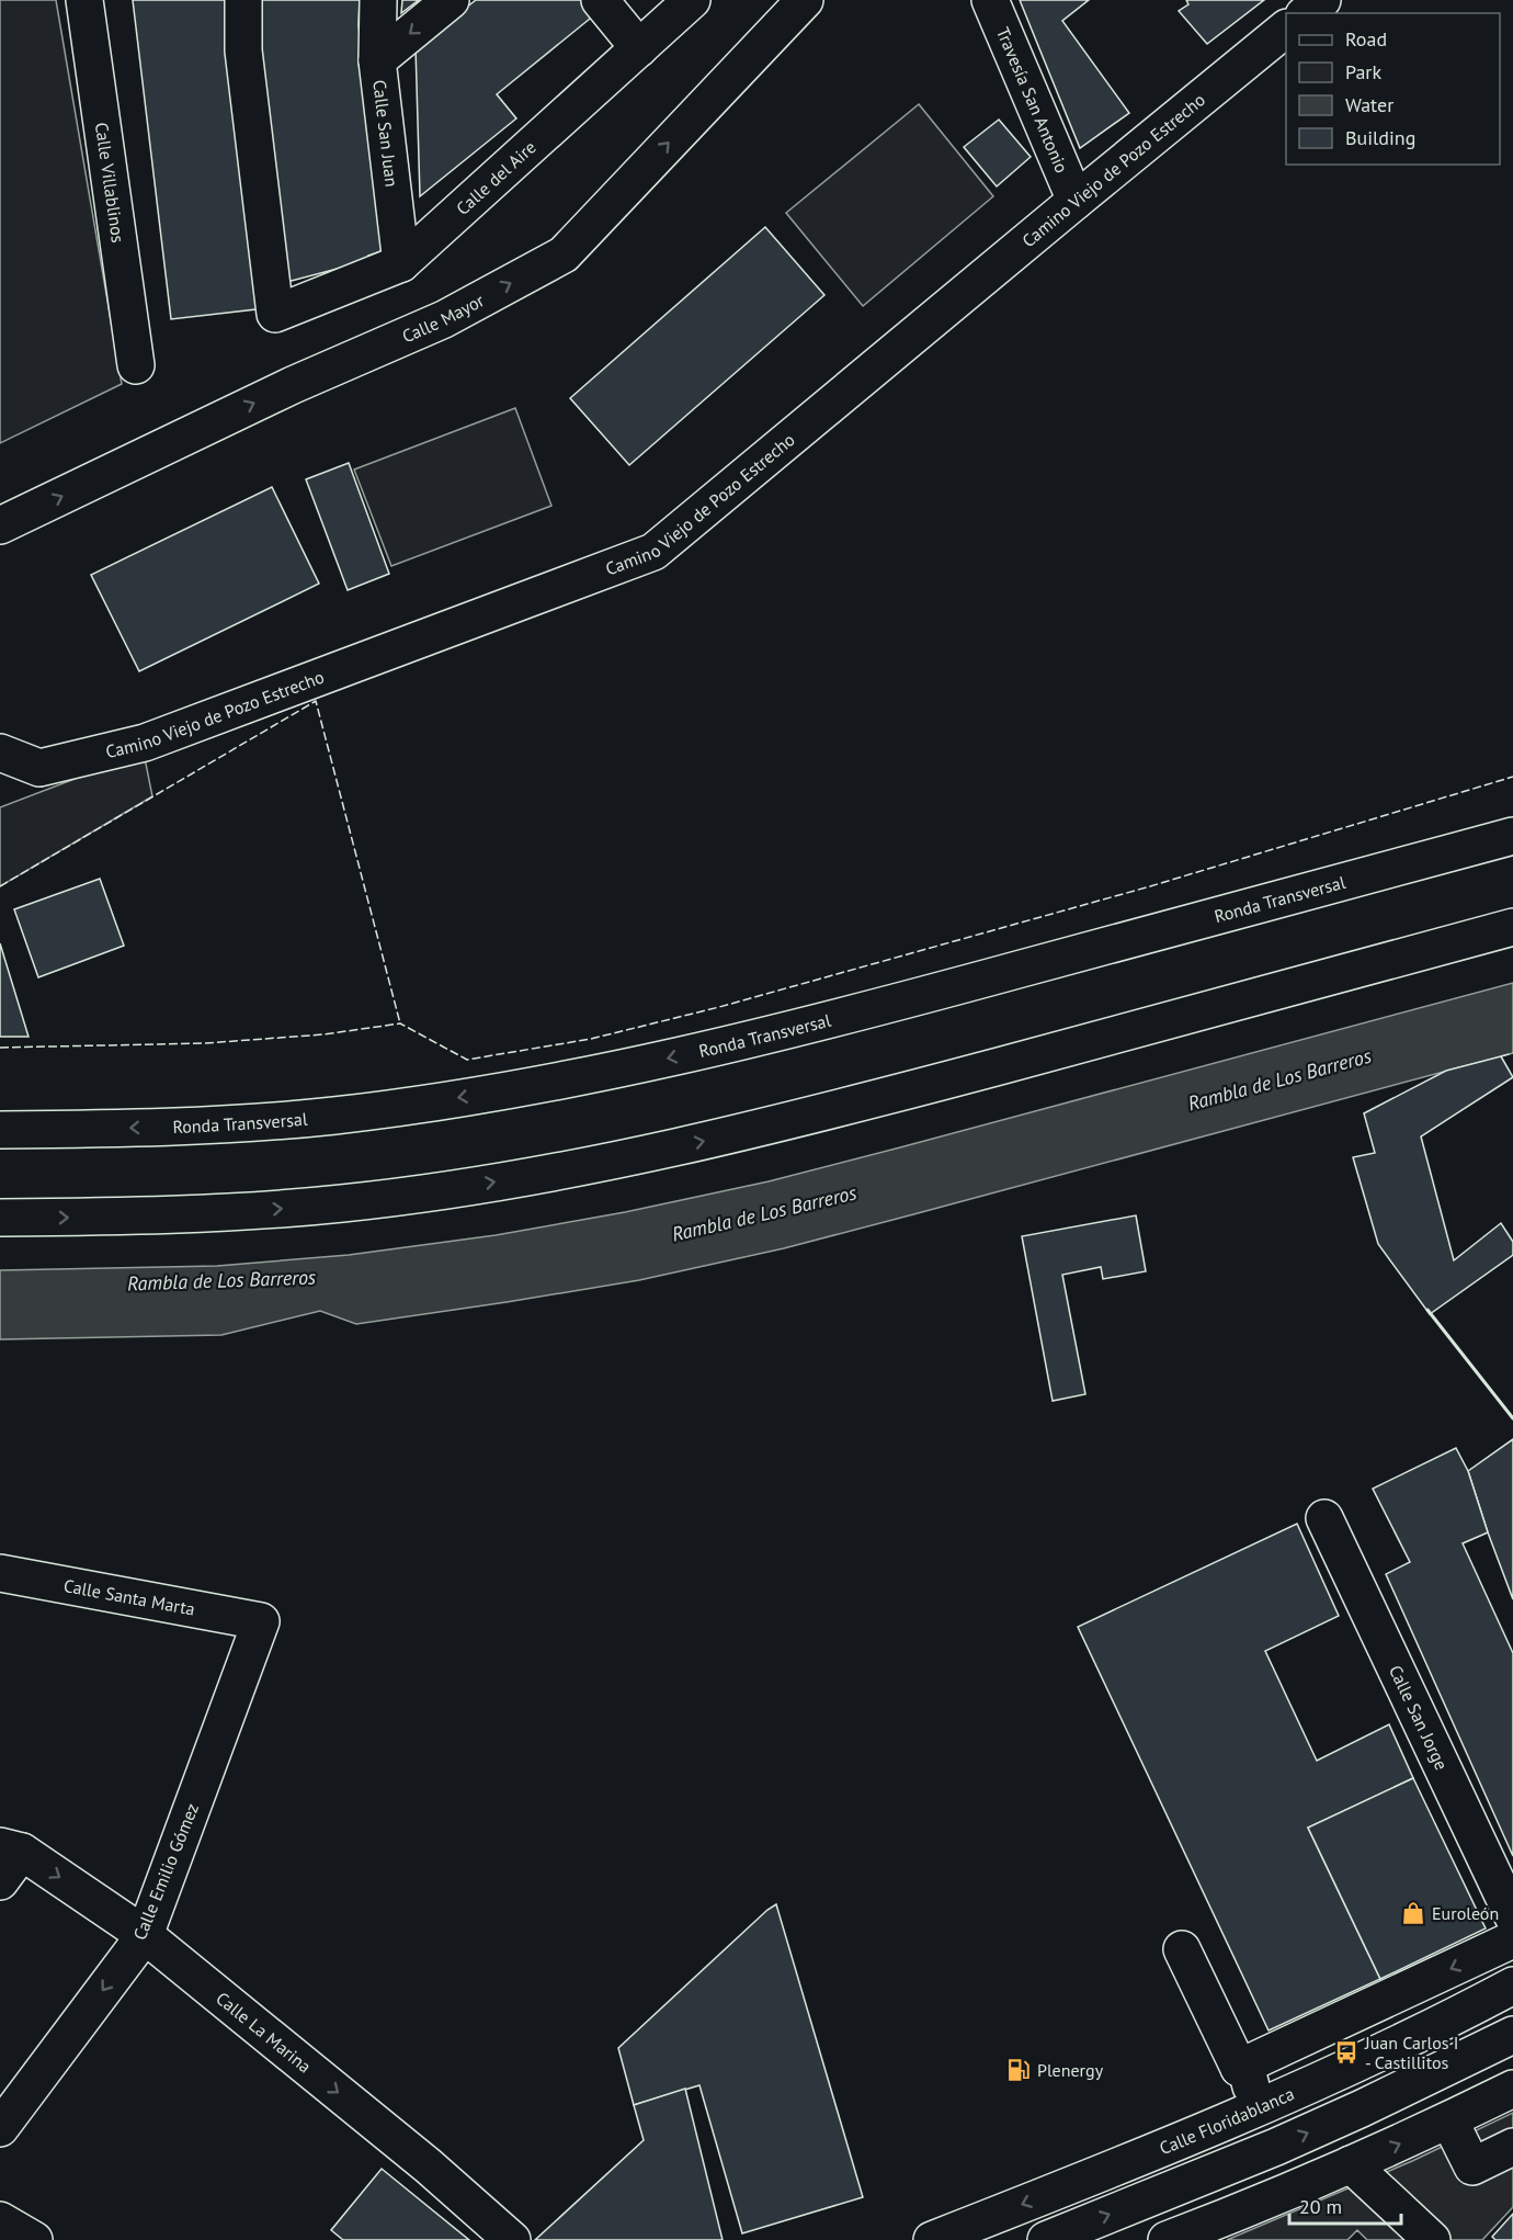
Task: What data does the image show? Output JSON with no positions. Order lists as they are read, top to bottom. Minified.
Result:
{"streets":{"main road":["Travesía San Antonio","Calle San Juan","Camino Viejo de Pozo Estrecho","Calle del Aire","Calle Villablinos","Calle Mayor","Ronda Transversal","Calle Santa Marta","Calle San Jorge","Calle Emilio Gómez","Calle La Marina","Calle Floridablanca"]},"crossings":[["Travesía San Antonio","Camino Viejo de Pozo Estrecho"],["Calle San Juan","Calle del Aire"],["Calle Santa Marta","Calle Emilio Gómez"],["Calle Emilio Gómez","Calle La Marina"]],"one_way":["Calle Mayor","Calle Emilio Gómez","Calle La Marina"],"water":["Rambla de Los Barreros"],"places":{"shop":["Euroleón"],"bus stop":["Juan Carlos I - Castillitos"],"fuel station":["Plenergy"]},"legend":["Road","Park","Water","Building"],"scale_bar":"20 m"}
